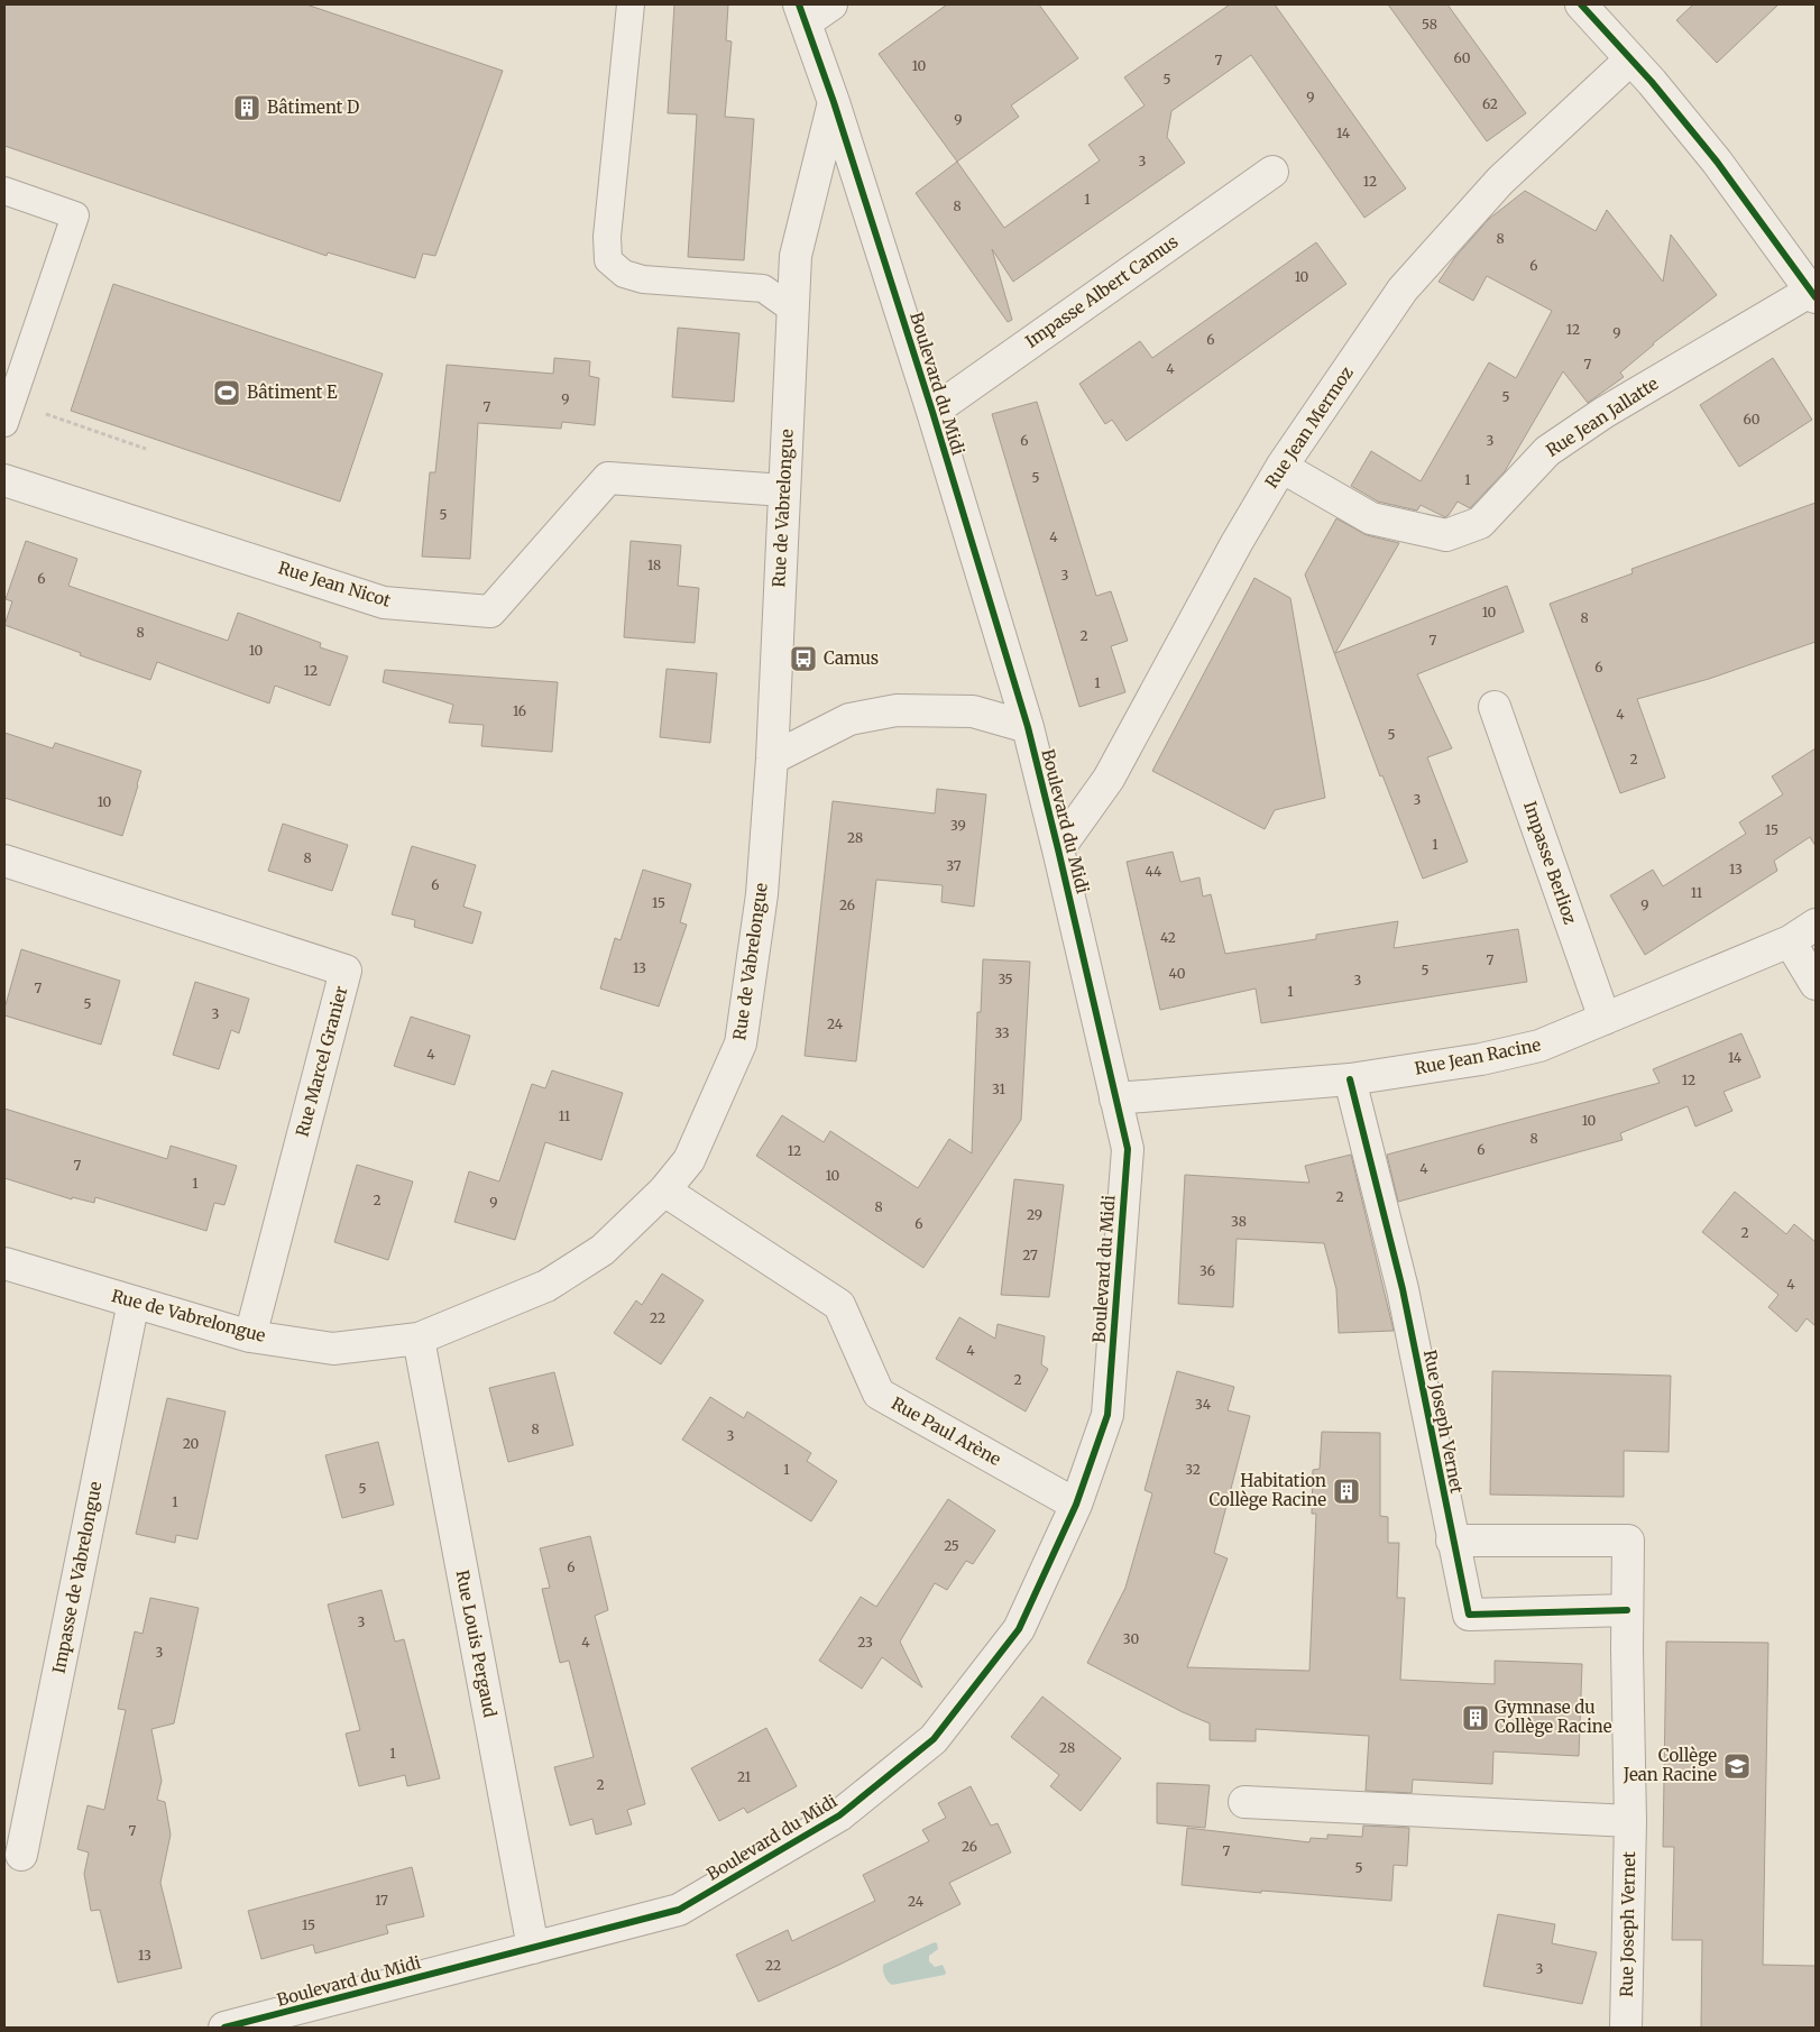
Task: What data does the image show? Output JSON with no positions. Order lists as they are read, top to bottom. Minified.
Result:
{"streets":{"street":["Impasse Albert Camus","Boulevard du Midi","Rue Jean Jallatte","Rue Jean Mermoz","Rue de Vabrelongue","Rue Jean Nicot","Impasse Berlioz","Rue Jean Racine","Rue Marcel Granier","Rue Joseph Vernet","Rue Paul Arène","Impasse de Vabrelongue","Rue Louis Pergaud"]},"crossings":[["Impasse Albert Camus","Boulevard du Midi"],["Boulevard du Midi","Rue Jean Mermoz"],["Boulevard du Midi","Rue de Vabrelongue"],["Boulevard du Midi","Rue Jean Racine"],["Boulevard du Midi","Rue Paul Arène"],["Boulevard du Midi","Rue Louis Pergaud"],["Rue Jean Jallatte","Rue Jean Mermoz"],["Rue de Vabrelongue","Rue Jean Nicot"],["Rue de Vabrelongue","Rue Marcel Granier"],["Rue de Vabrelongue","Rue Paul Arène"],["Rue de Vabrelongue","Impasse de Vabrelongue"],["Rue de Vabrelongue","Rue Louis Pergaud"],["Impasse Berlioz","Rue Jean Racine"],["Rue Jean Racine","Rue Joseph Vernet"]],"places":{"building":["Bâtiment D","Habitation Collège Racine","Gymnase du Collège Racine"],"sports":["Bâtiment E"],"bus stop":["Camus"],"school or university":["Collège Jean Racine"]},"house_numbers":["58","60","7","10","5","9","62","9","14","3","12","1","8","8","6","10","12","9","6","7","4","5","9","7","60","6","3","5","1","5","4","18","3","6","10","8","8","2","7","10","6","12","1","16","4","5","2","3","10","39","15","28","1","8","37","13","44","6","11","15","26","9","42","7","13","5","40","35","3","7","1","5","3","24","33","4","14","12","31","11","10","8","6","12","7","4","10","1","2","2","9","8","29","38","6","2","27","36","4","22","4","2","34","8","3","20","1","32","5","1","25","6","3","30","4","23","3","28","1","21","2","7","26","7","5","17","24","15","13","22","3"]}
